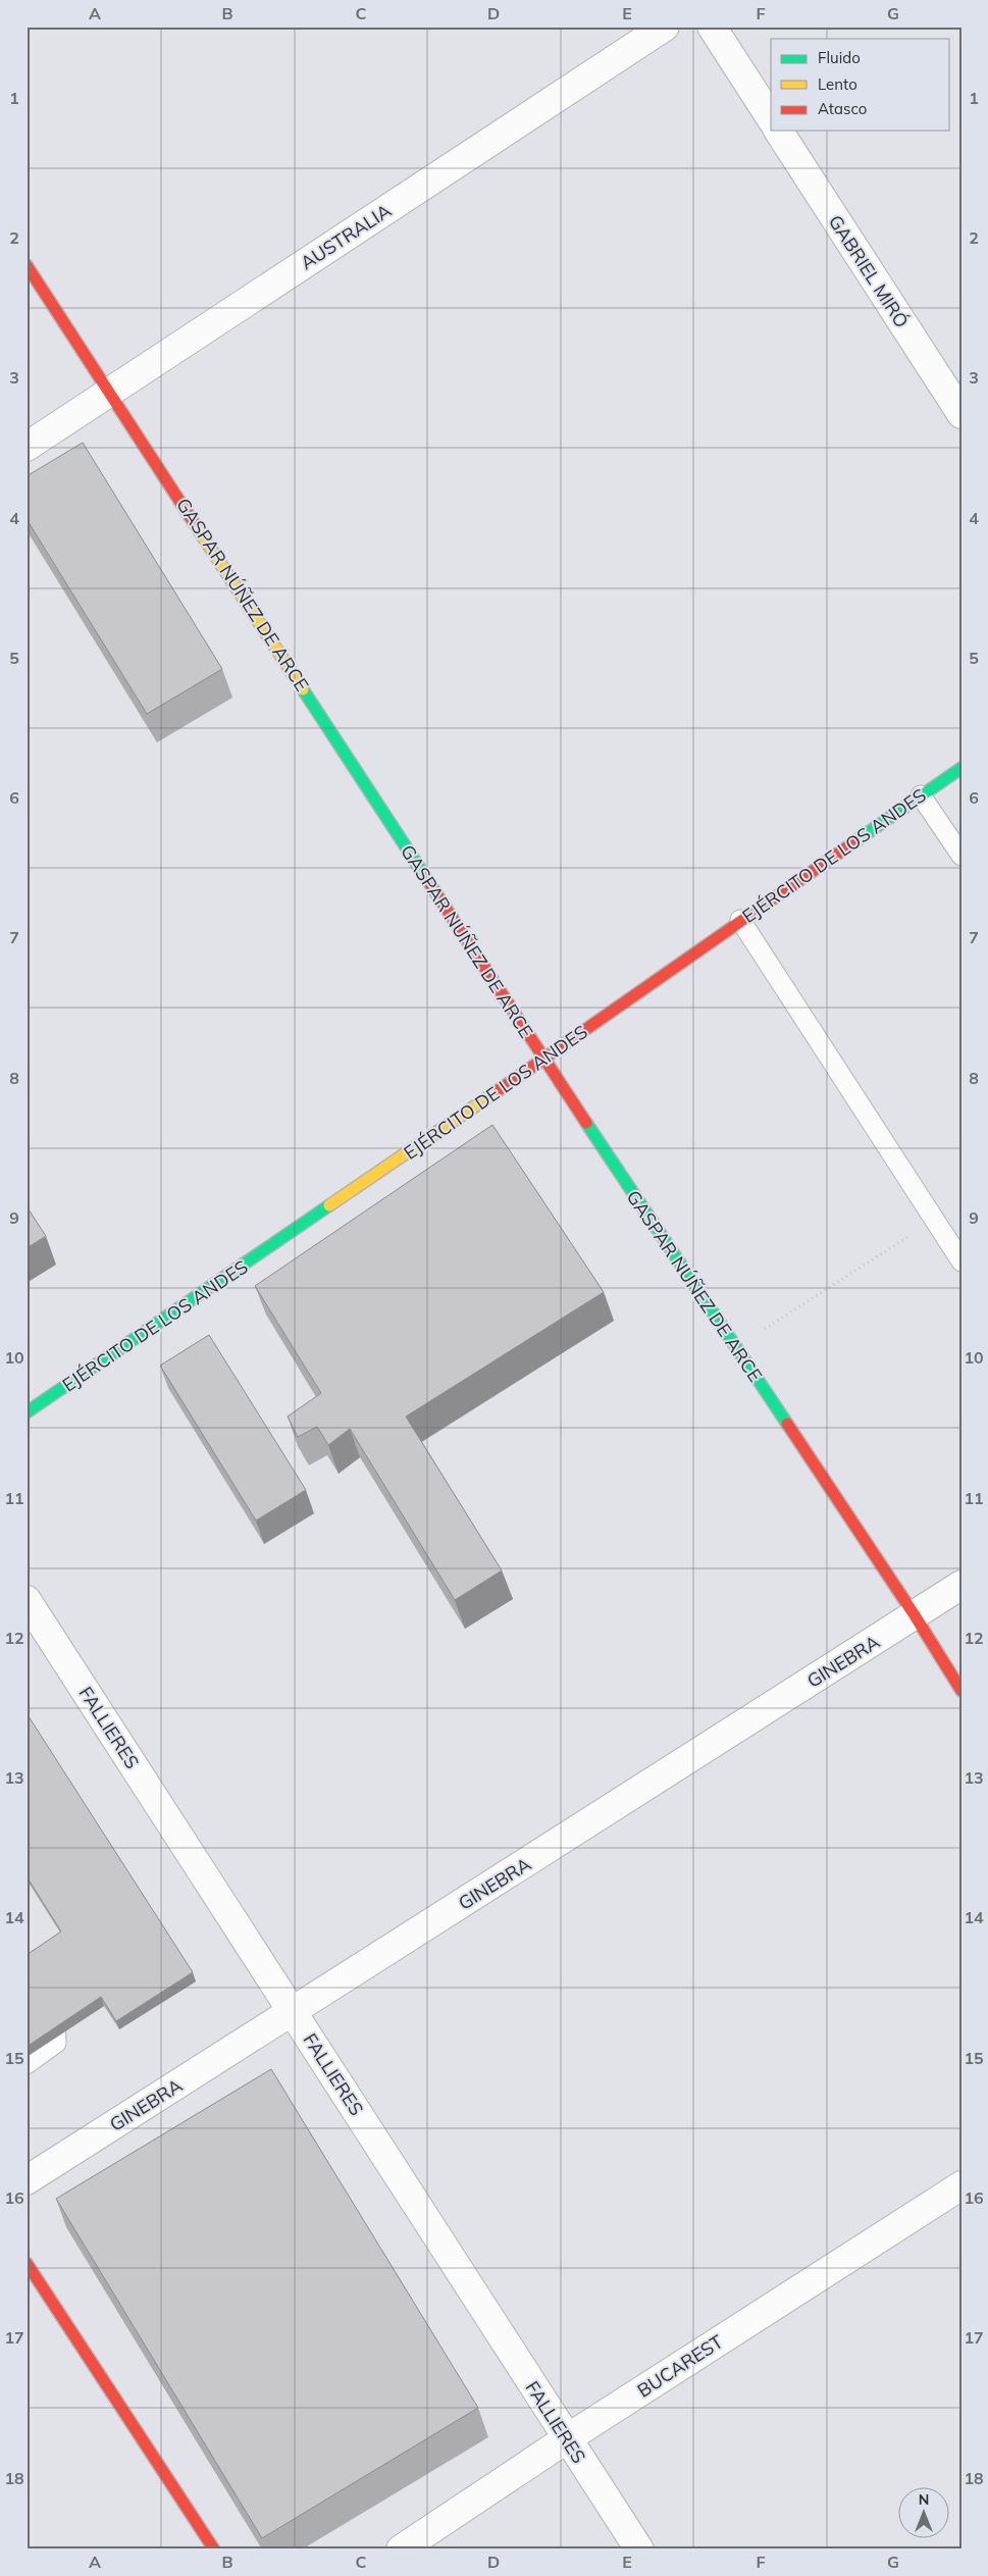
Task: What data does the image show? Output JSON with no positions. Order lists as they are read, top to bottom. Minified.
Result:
{"streets":{"street":["AUSTRALIA","GABRIEL MIRÓ","GASPAR NÚÑEZ DE ARCE","EJÉRCITO DE LOS ANDES","GINEBRA","FALLIERES","BUCAREST"]},"crossings":[["AUSTRALIA","GASPAR NÚÑEZ DE ARCE"],["GASPAR NÚÑEZ DE ARCE","EJÉRCITO DE LOS ANDES"],["GASPAR NÚÑEZ DE ARCE","GINEBRA"],["GINEBRA","FALLIERES"],["FALLIERES","BUCAREST"]],"legend":["Fluido","Lento","Atasco"],"north":"top","grid":{"columns":["A","B","C","D","E","F","G"],"rows":["1","2","3","4","5","6","7","8","9","10","11","12","13","14","15","16","17","18"]}}
